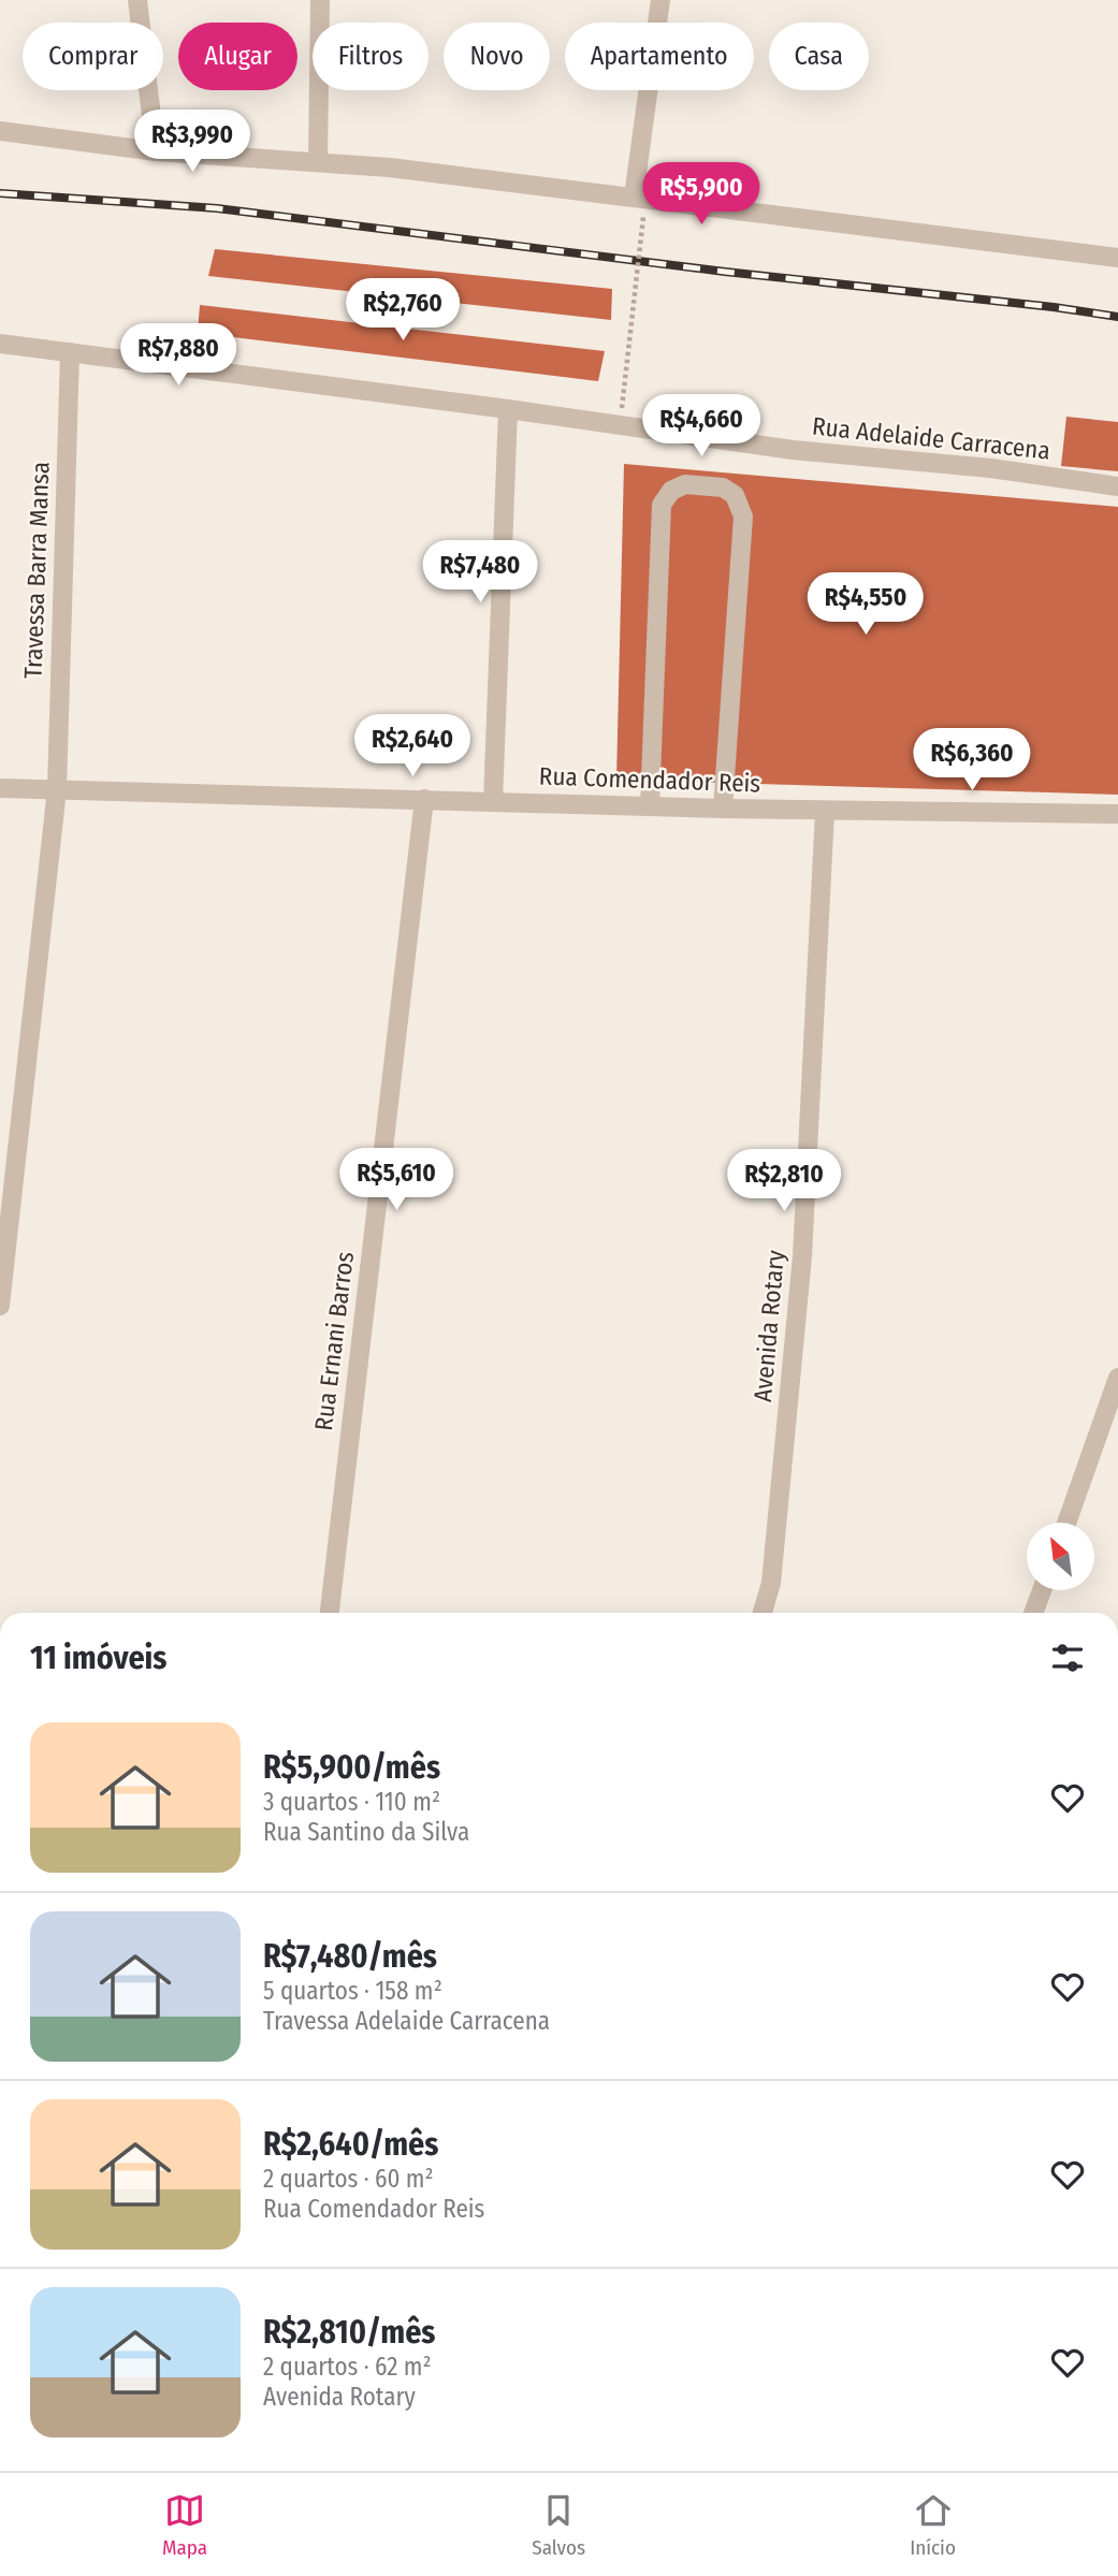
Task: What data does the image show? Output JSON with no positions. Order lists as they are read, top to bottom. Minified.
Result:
{"streets":{"street":["Rua Adelaide Carracena","Travessa Barra Mansa","Rua Comendador Reis","Avenida Rotary","Rua Ernani Barros"]},"crossings":[["Rua Adelaide Carracena","Travessa Barra Mansa"],["Travessa Barra Mansa","Rua Comendador Reis"],["Rua Comendador Reis","Avenida Rotary"],["Rua Comendador Reis","Rua Ernani Barros"]],"north":"top left","page":{"chip":["Comprar","Alugar","Filtros","Novo","Apartamento","Casa"],"price":["R$3,990","R$5,900","R$2,760","R$7,880","R$4,660","R$7,480","R$4,550","R$2,640","R$6,360","R$5,610","R$2,810"],"heading":"11 imóveis","list":[{"name":"R$5,900/mês","note":"3 quartos · 110 m² · Rua Santino da Silva"},{"name":"R$7,480/mês","note":"5 quartos · 158 m² · Travessa Adelaide Carracena"},{"name":"R$2,640/mês","note":"2 quartos · 60 m² · Rua Comendador Reis"},{"name":"R$2,810/mês","note":"2 quartos · 62 m² · Avenida Rotary"}],"tabs":["Mapa","Salvos","Início"]}}
